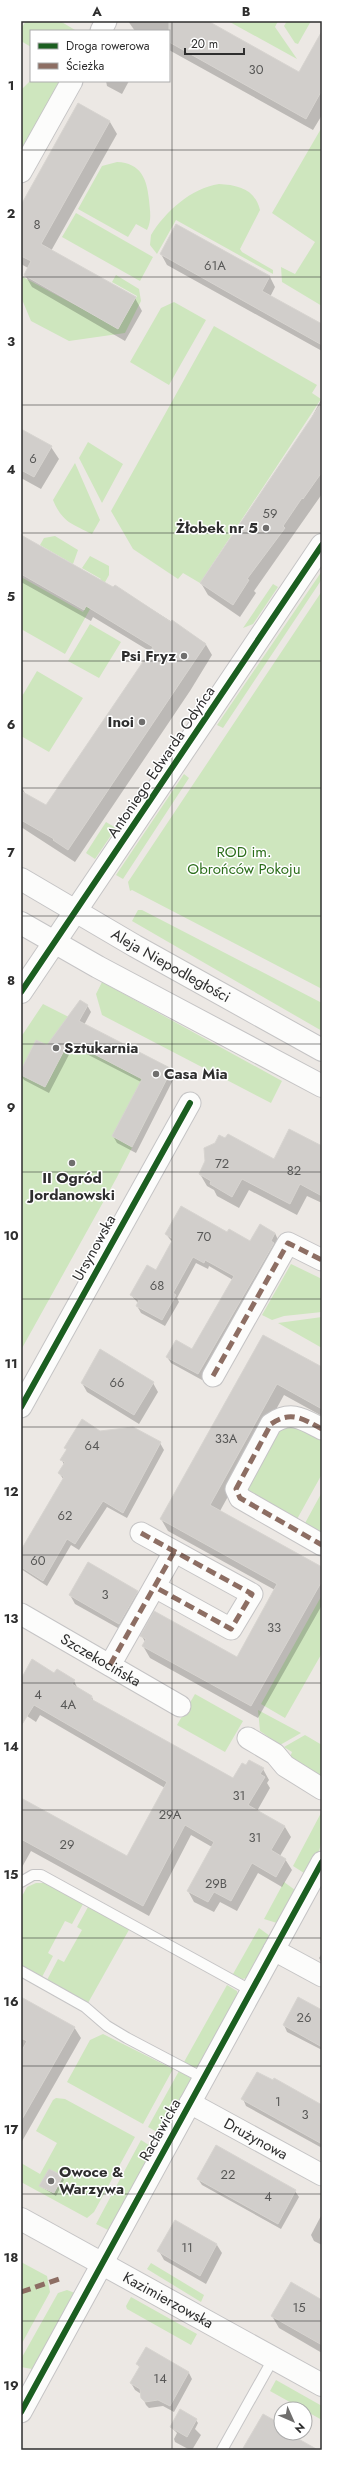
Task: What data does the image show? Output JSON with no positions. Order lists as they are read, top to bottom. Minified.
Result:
{"streets":{"street":["Antoniego Edwarda Odyńca","Aleja Niepodległości","Ursynowska","Szczekocińska","Racławicka","Drużynowa","Kazimierzowska"]},"crossings":[["Antoniego Edwarda Odyńca","Aleja Niepodległości"],["Racławicka","Drużynowa"],["Racławicka","Kazimierzowska"]],"parks":["ROD im. Obrońców Pokoju"],"places":["Żłobek nr 5","Psi Fryz","Inoi","Sztukarnia","Casa Mia","II Ogród Jordanowski","Owoce & Warzywa"],"house_numbers":["30","8","61A","6","59","72","82","70","68","66","33A","64","62","60","3","33","4","4A","31","29A","31","29","29B","26","1","3","22","4","11","15","14"],"legend":["Droga rowerowa","Ścieżka"],"scale_bar":"20 m","north":"bottom right","grid":{"columns":["A","B"],"rows":["1","2","3","4","5","6","7","8","9","10","11","12","13","14","15","16","17","18","19"]}}
